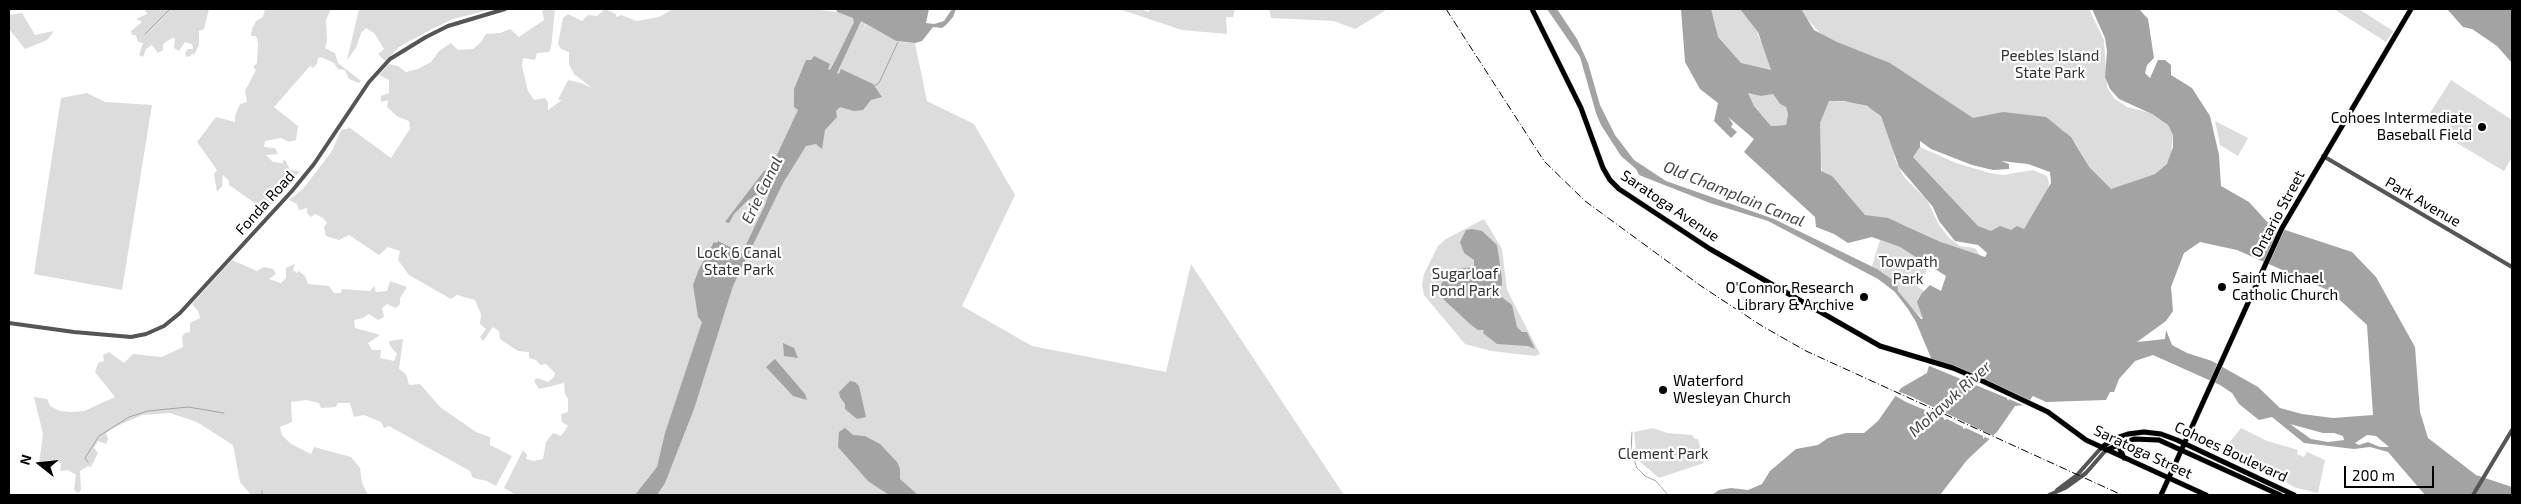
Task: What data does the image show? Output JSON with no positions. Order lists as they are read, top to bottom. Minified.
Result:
{"streets":{"main road":["Saratoga Avenue","Ontario Street","Saratoga Street","Cohoes Boulevard"],"street":["Park Avenue","Fonda Road"]},"crossings":[["Park Avenue","Ontario Street"],["Saratoga Avenue","Saratoga Street"],["Ontario Street","Saratoga Street"],["Ontario Street","Cohoes Boulevard"],["Saratoga Street","Cohoes Boulevard"]],"water":["Erie Canal","Old Champlain Canal","Mohawk River"],"parks":["Peebles Island State Park","Lock 6 Canal State Park","Towpath Park","Sugarloaf Pond Park","Clement Park"],"places":["Cohoes Intermediate Baseball Field","Saint Michael Catholic Church","O'Connor Research Library & Archive","Waterford Wesleyan Church"],"scale_bar":"200 m","north":"left"}
